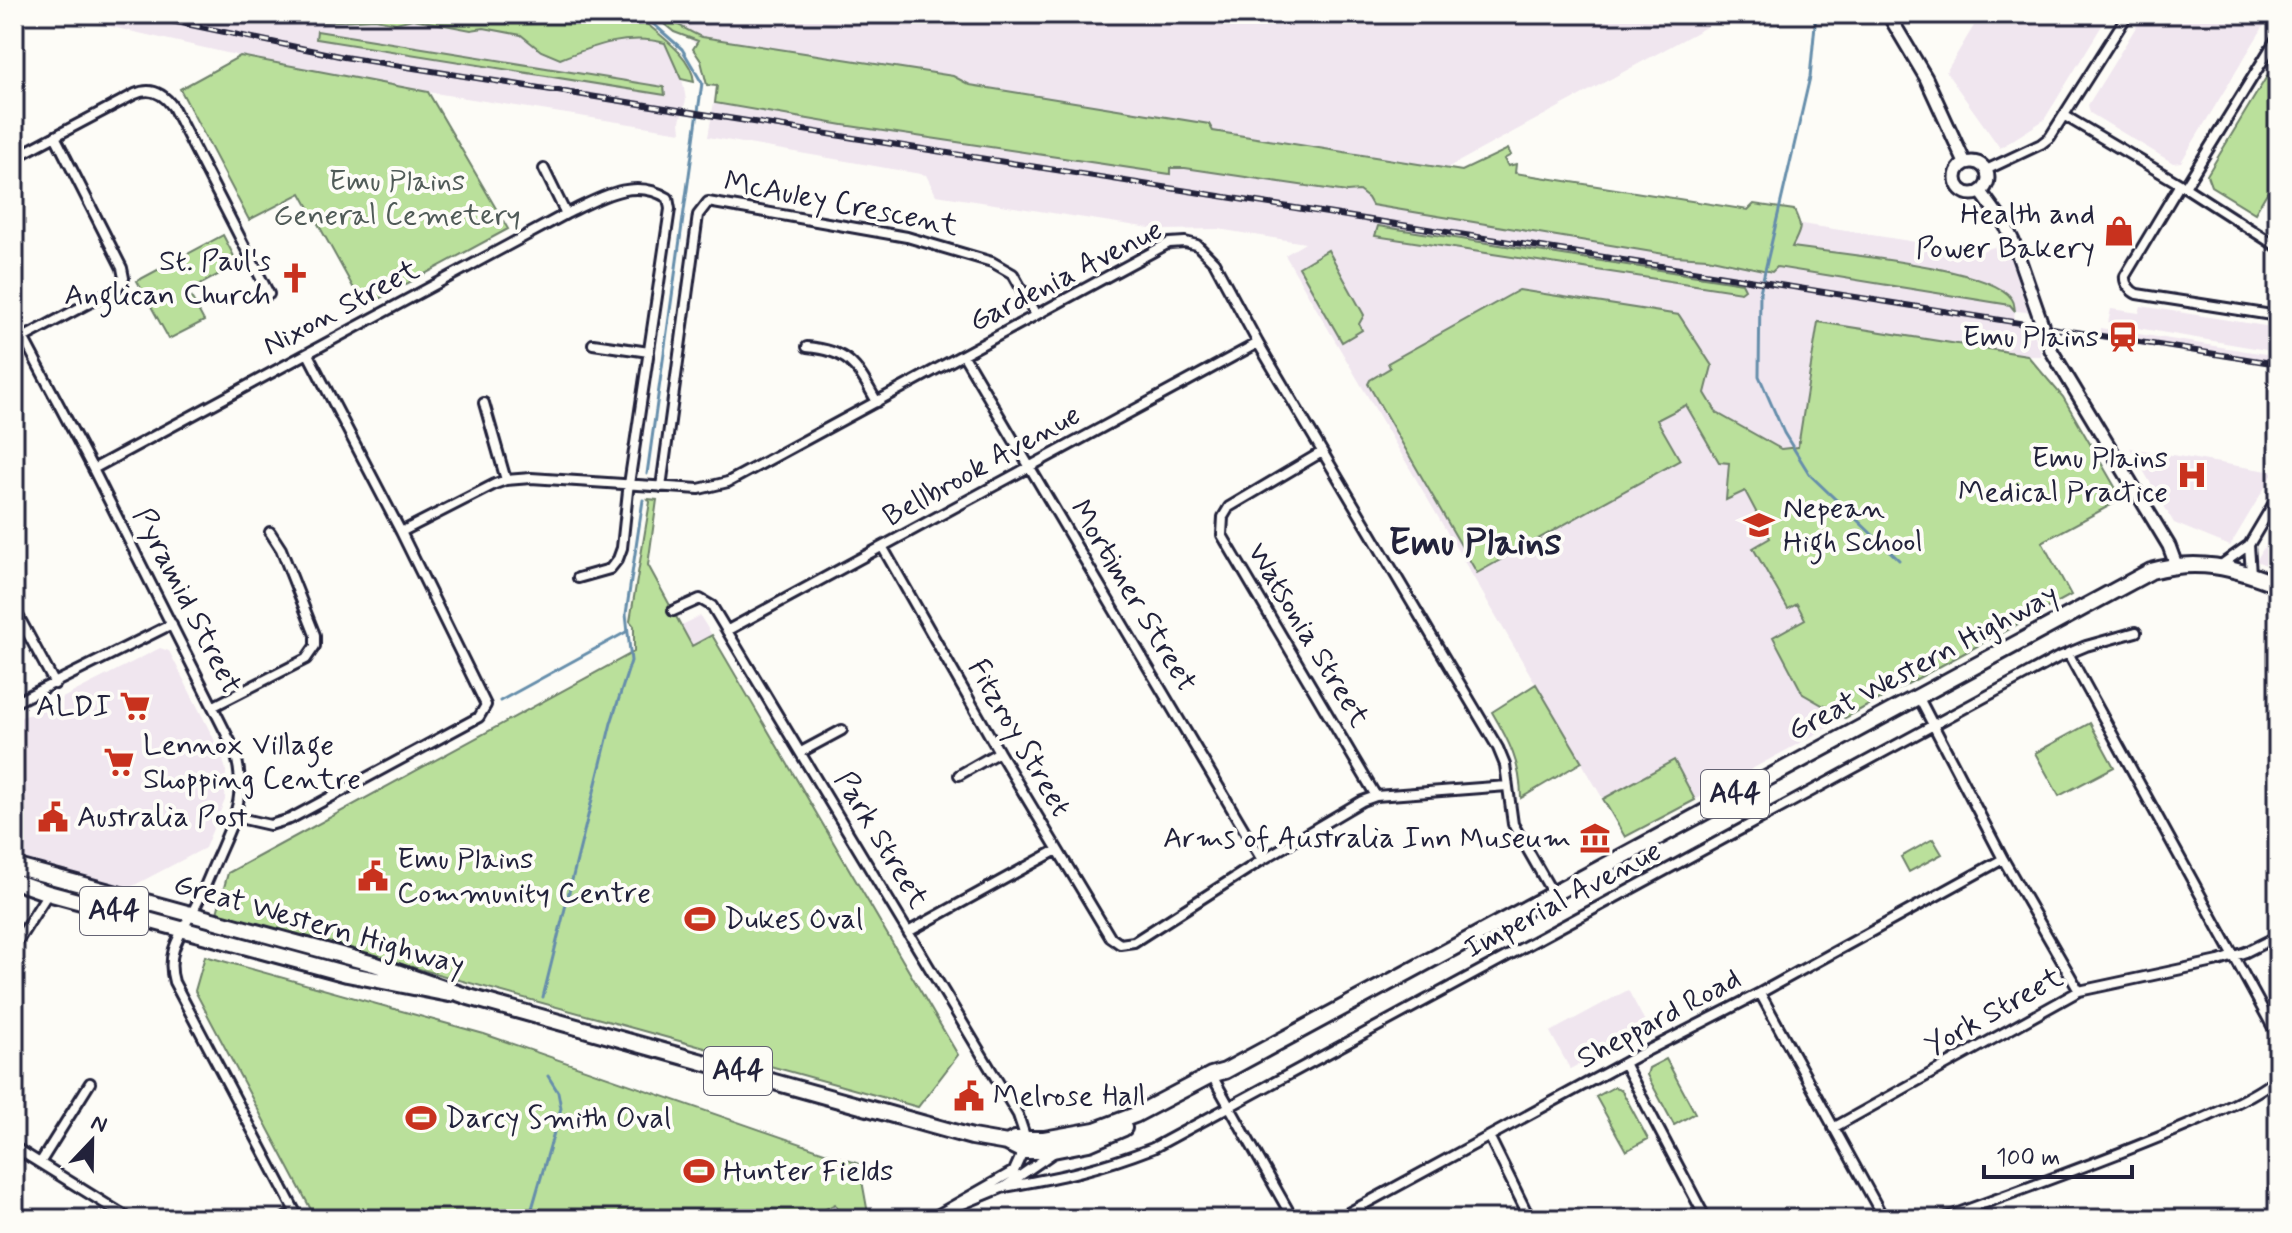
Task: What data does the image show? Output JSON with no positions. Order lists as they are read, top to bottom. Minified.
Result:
{"streets":{"highway":["Great Western Highway","A44"],"street":["McAuley Crescent","Gardenia Avenue","Nixon Street","Bellbrook Avenue","Mortimer Street","Pyramid Street","Watsonia Street","Fitzroy Street","Park Street","Imperial Avenue","York Street","Sheppard Road"]},"crossings":[["McAuley Crescent","Gardenia Avenue"],["Gardenia Avenue","Bellbrook Avenue"],["Gardenia Avenue","Mortimer Street"],["Gardenia Avenue","Watsonia Street"],["Gardenia Avenue","Great Western Highway"],["Nixon Street","Pyramid Street"],["Bellbrook Avenue","Mortimer Street"],["Bellbrook Avenue","Fitzroy Street"],["Bellbrook Avenue","Park Street"],["Mortimer Street","Fitzroy Street"],["Pyramid Street","Great Western Highway"],["Great Western Highway","Park Street"]],"districts":["Emu Plains"],"parks":["Emu Plains General Cemetery"],"places":{"shop":["Health and Power Bakery"],"church":["St. Paul's Anglican Church"],"station":["Emu Plains"],"hospital":["Emu Plains Medical Practice"],"school or university":["Nepean High School"],"supermarket":["ALDI","Lennox Village Shopping Centre"],"public building":["Australia Post","Emu Plains Community Centre","Melrose Hall"],"museum":["Arms of Australia Inn Museum"],"sports":["Dukes Oval","Darcy Smith Oval","Hunter Fields"]},"scale_bar":"100 m","north":"top"}
